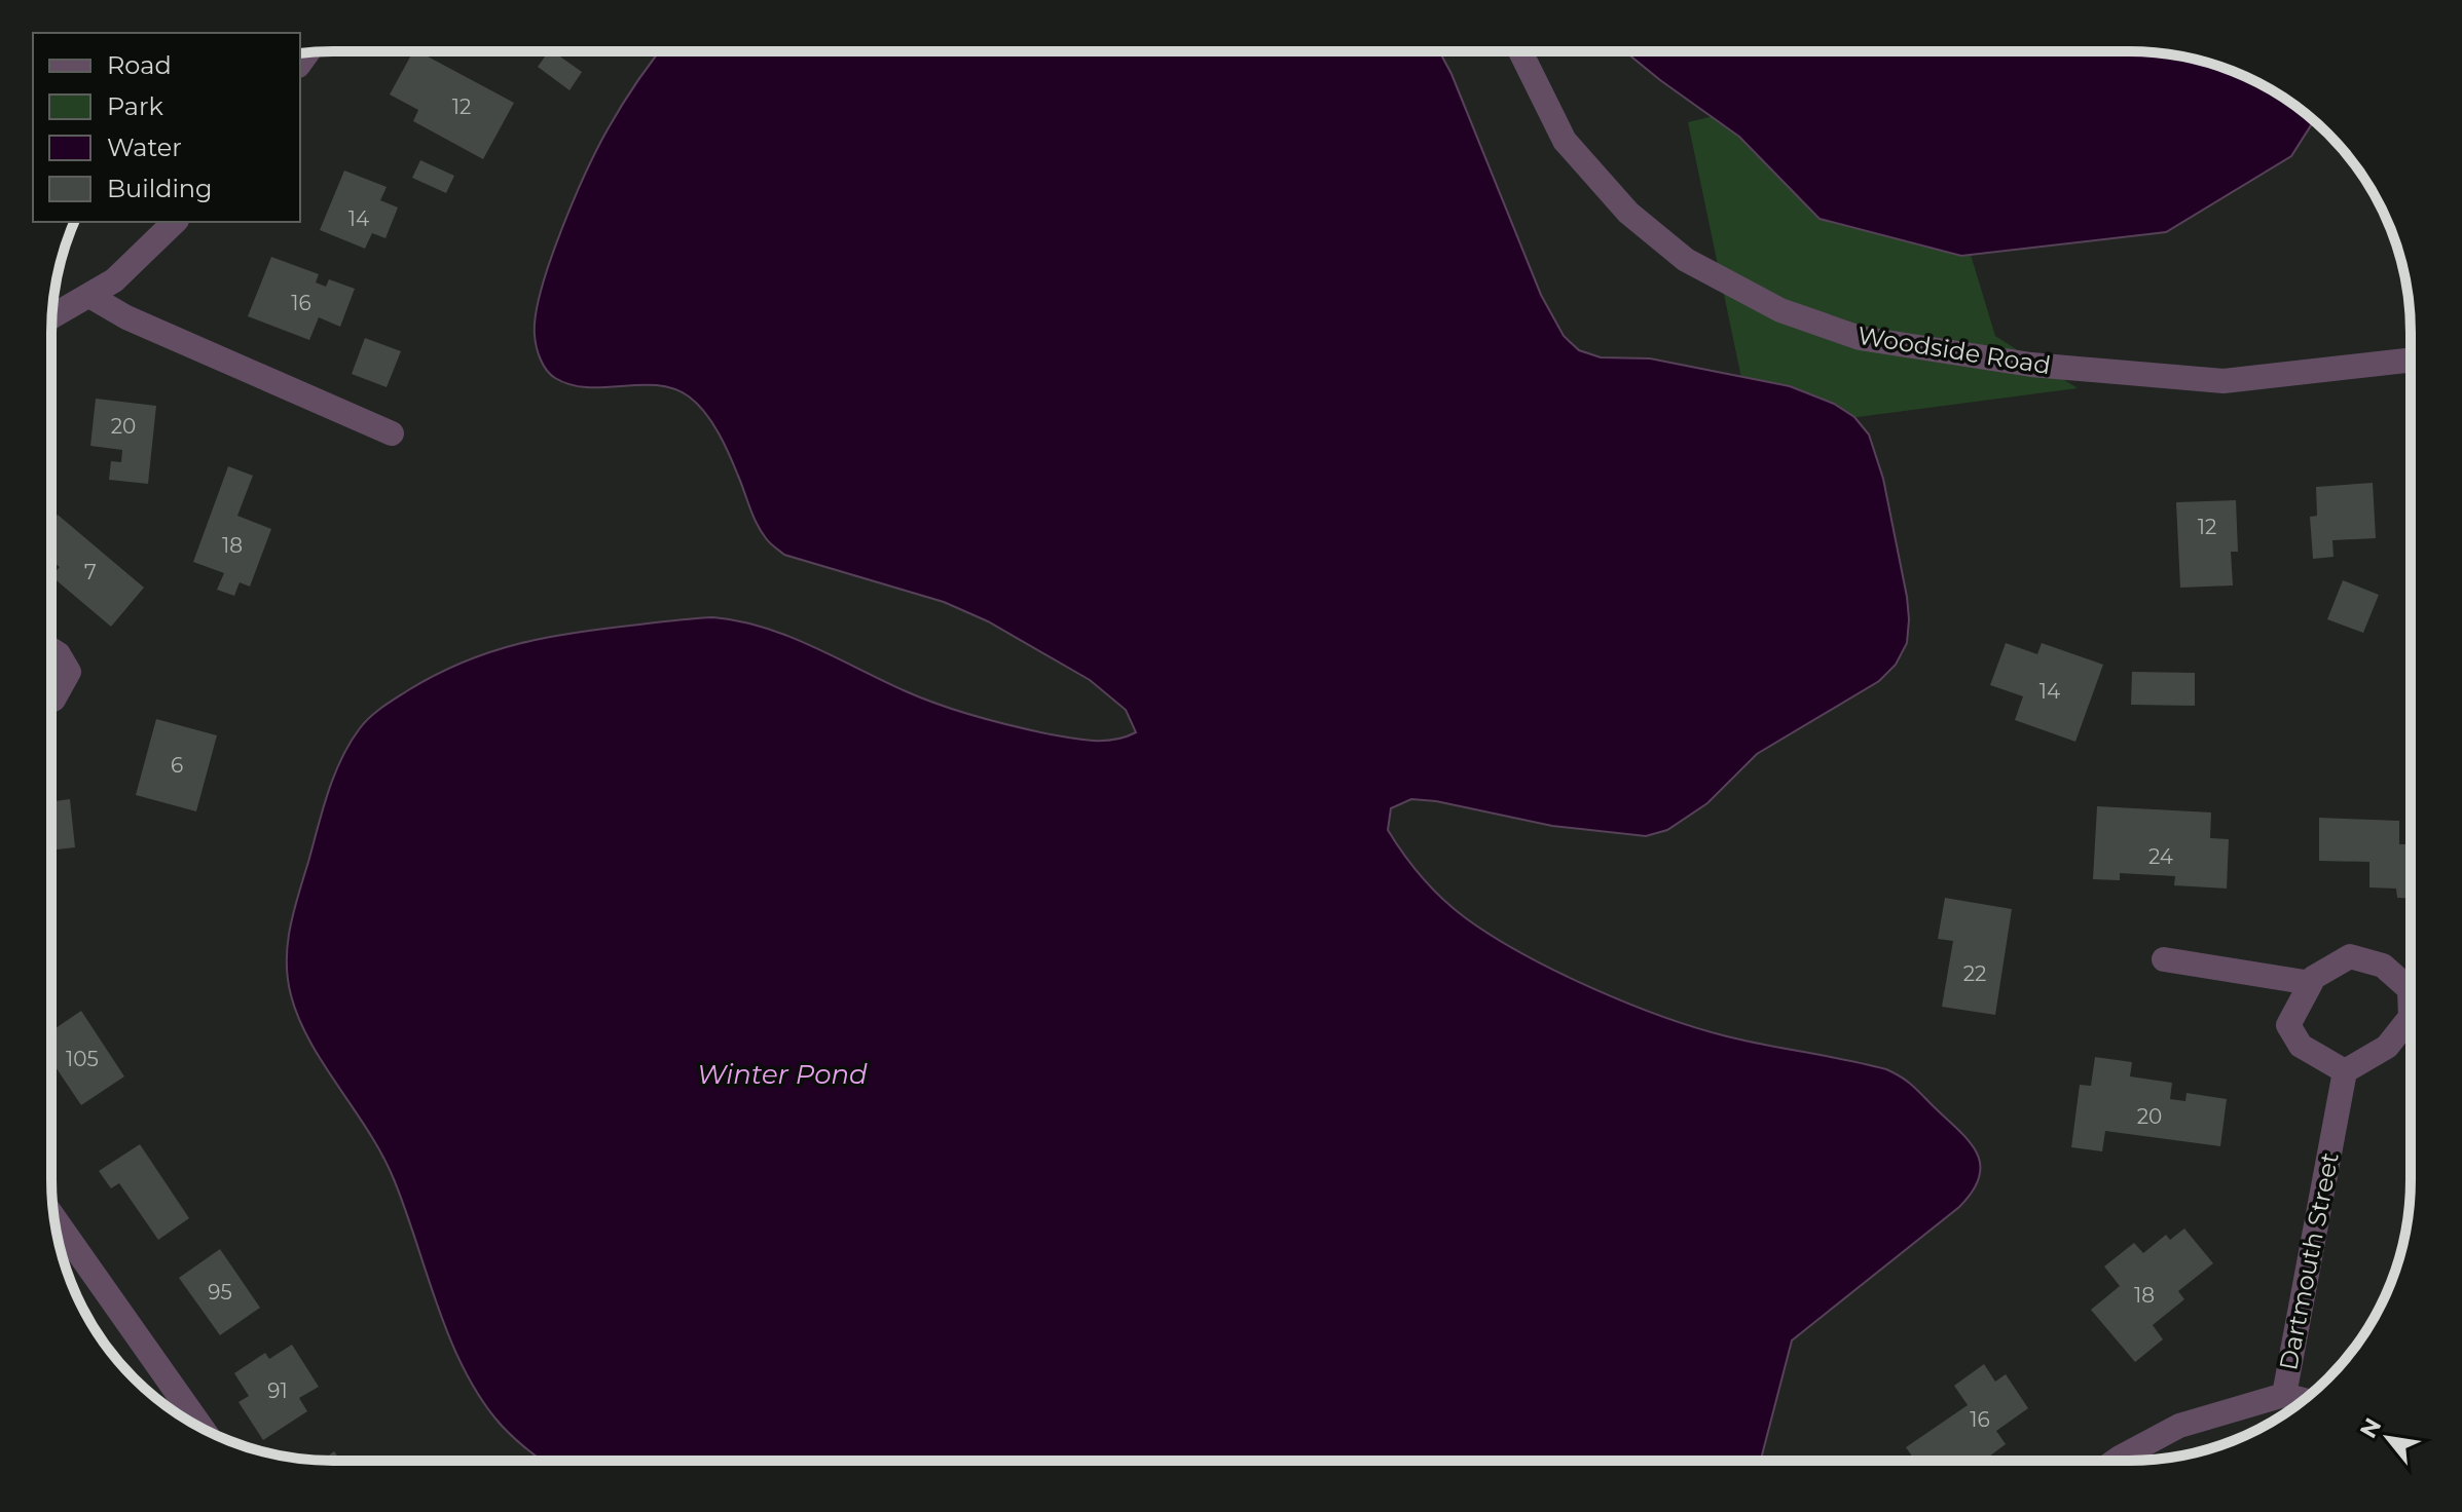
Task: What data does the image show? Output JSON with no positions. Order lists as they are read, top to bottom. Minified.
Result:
{"streets":{"street":["Woodside Road","Dartmouth Street"]},"water":["Winter Pond"],"house_numbers":["12","14","16","20","12","18","7","14","6","24","22","105","20","95","18","91","16"],"legend":["Road","Park","Water","Building"],"north":"top left"}
